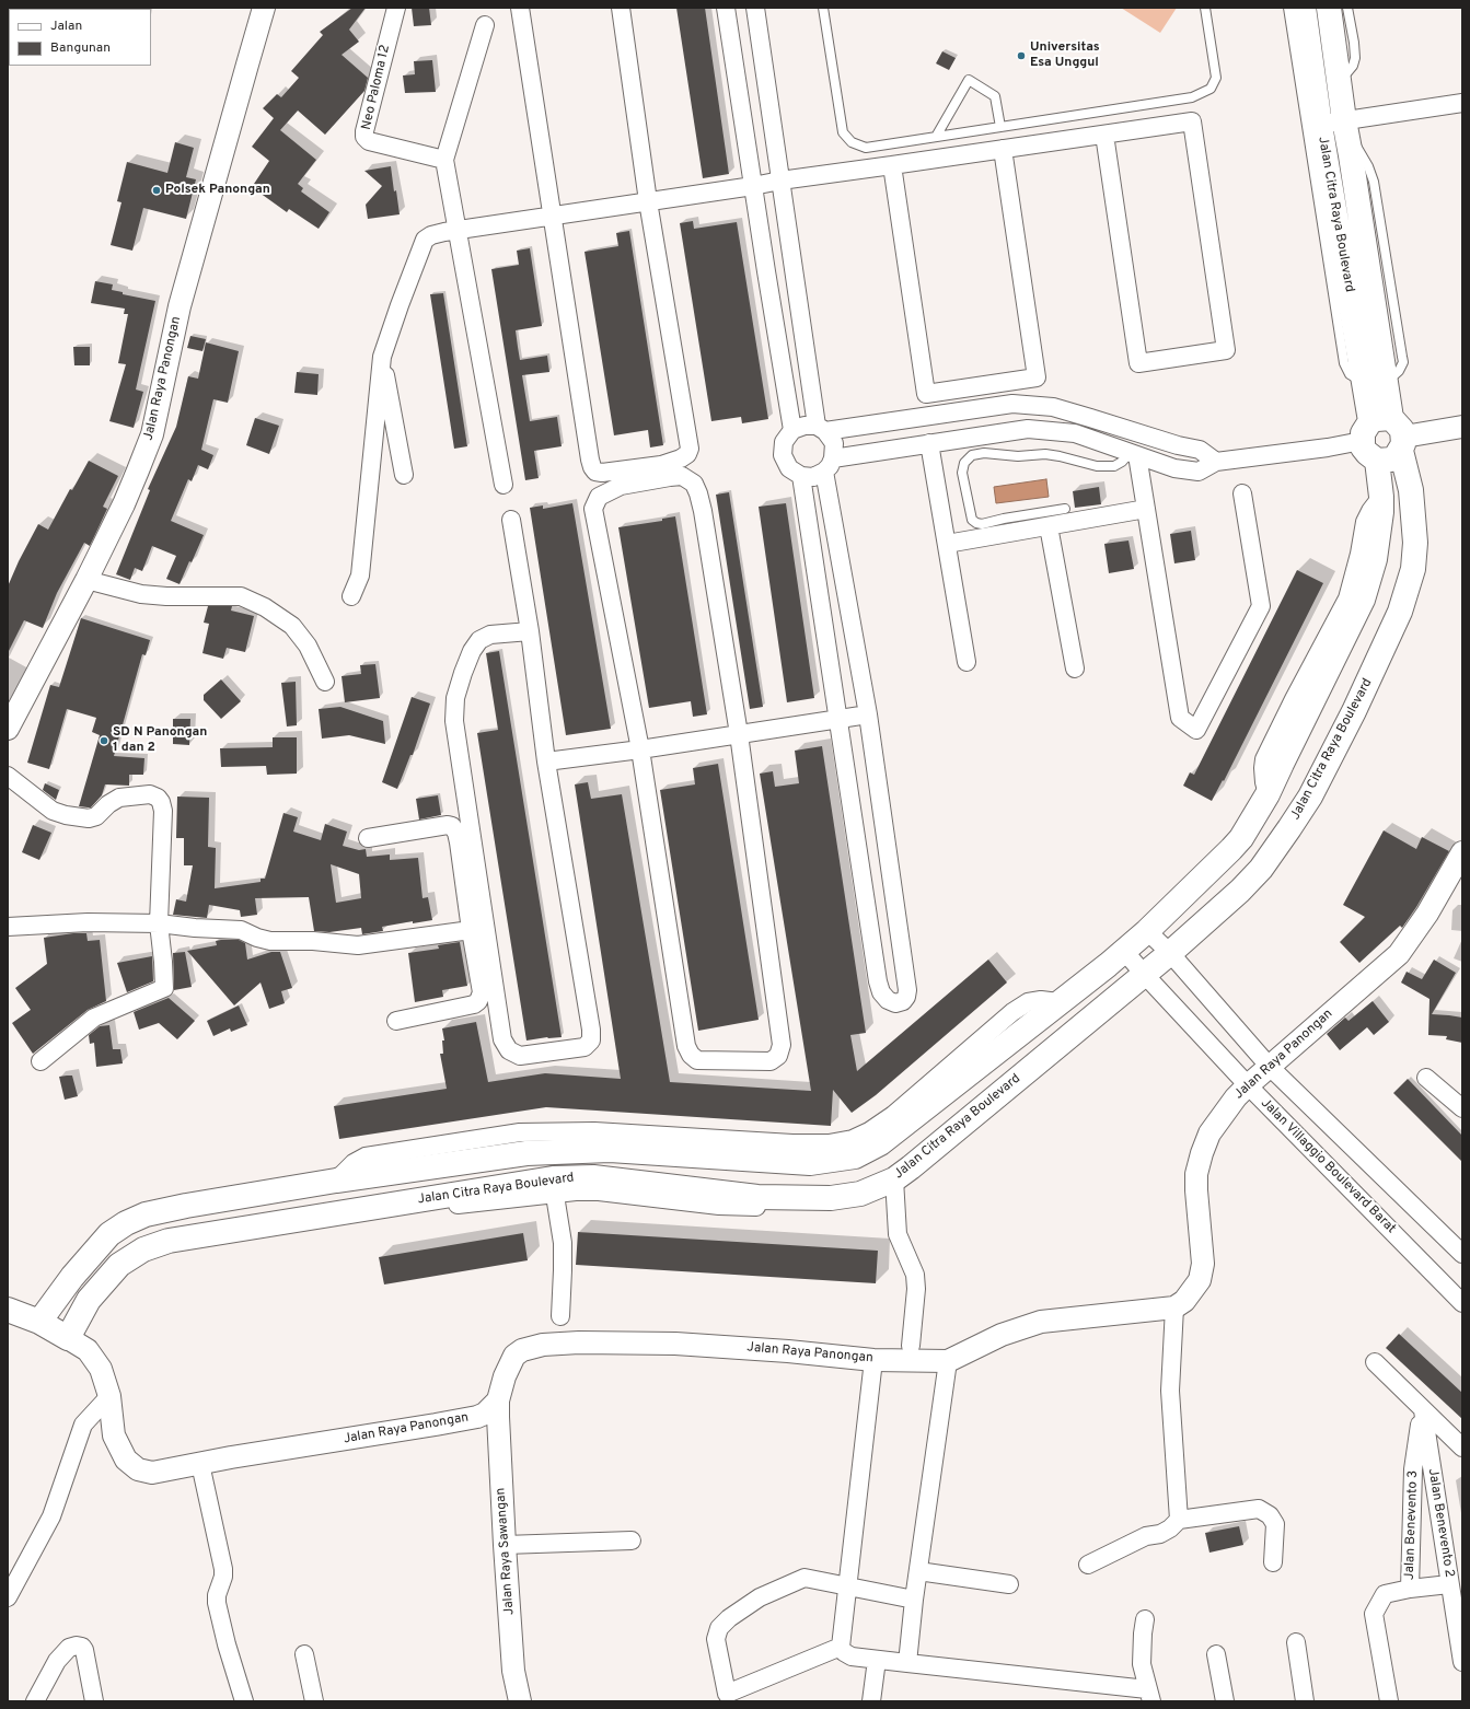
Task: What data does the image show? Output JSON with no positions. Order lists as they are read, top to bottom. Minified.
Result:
{"streets":{"main road":["Jalan Citra Raya Boulevard","Jalan Raya Panongan"],"street":["Neo Paloma 12","Jalan Villaggio Boulevard Barat","Jalan Benevento 2","Jalan Benevento 3","Jalan Raya Sawangan"]},"crossings":[["Jalan Citra Raya Boulevard","Jalan Raya Panongan"],["Jalan Citra Raya Boulevard","Jalan Villaggio Boulevard Barat"],["Jalan Raya Panongan","Jalan Villaggio Boulevard Barat"],["Jalan Raya Panongan","Jalan Raya Sawangan"],["Jalan Benevento 2","Jalan Benevento 3"]],"places":["Universitas Esa Unggul","Polsek Panongan","SD N Panongan 1 dan 2"],"legend":["Jalan","Bangunan"]}
